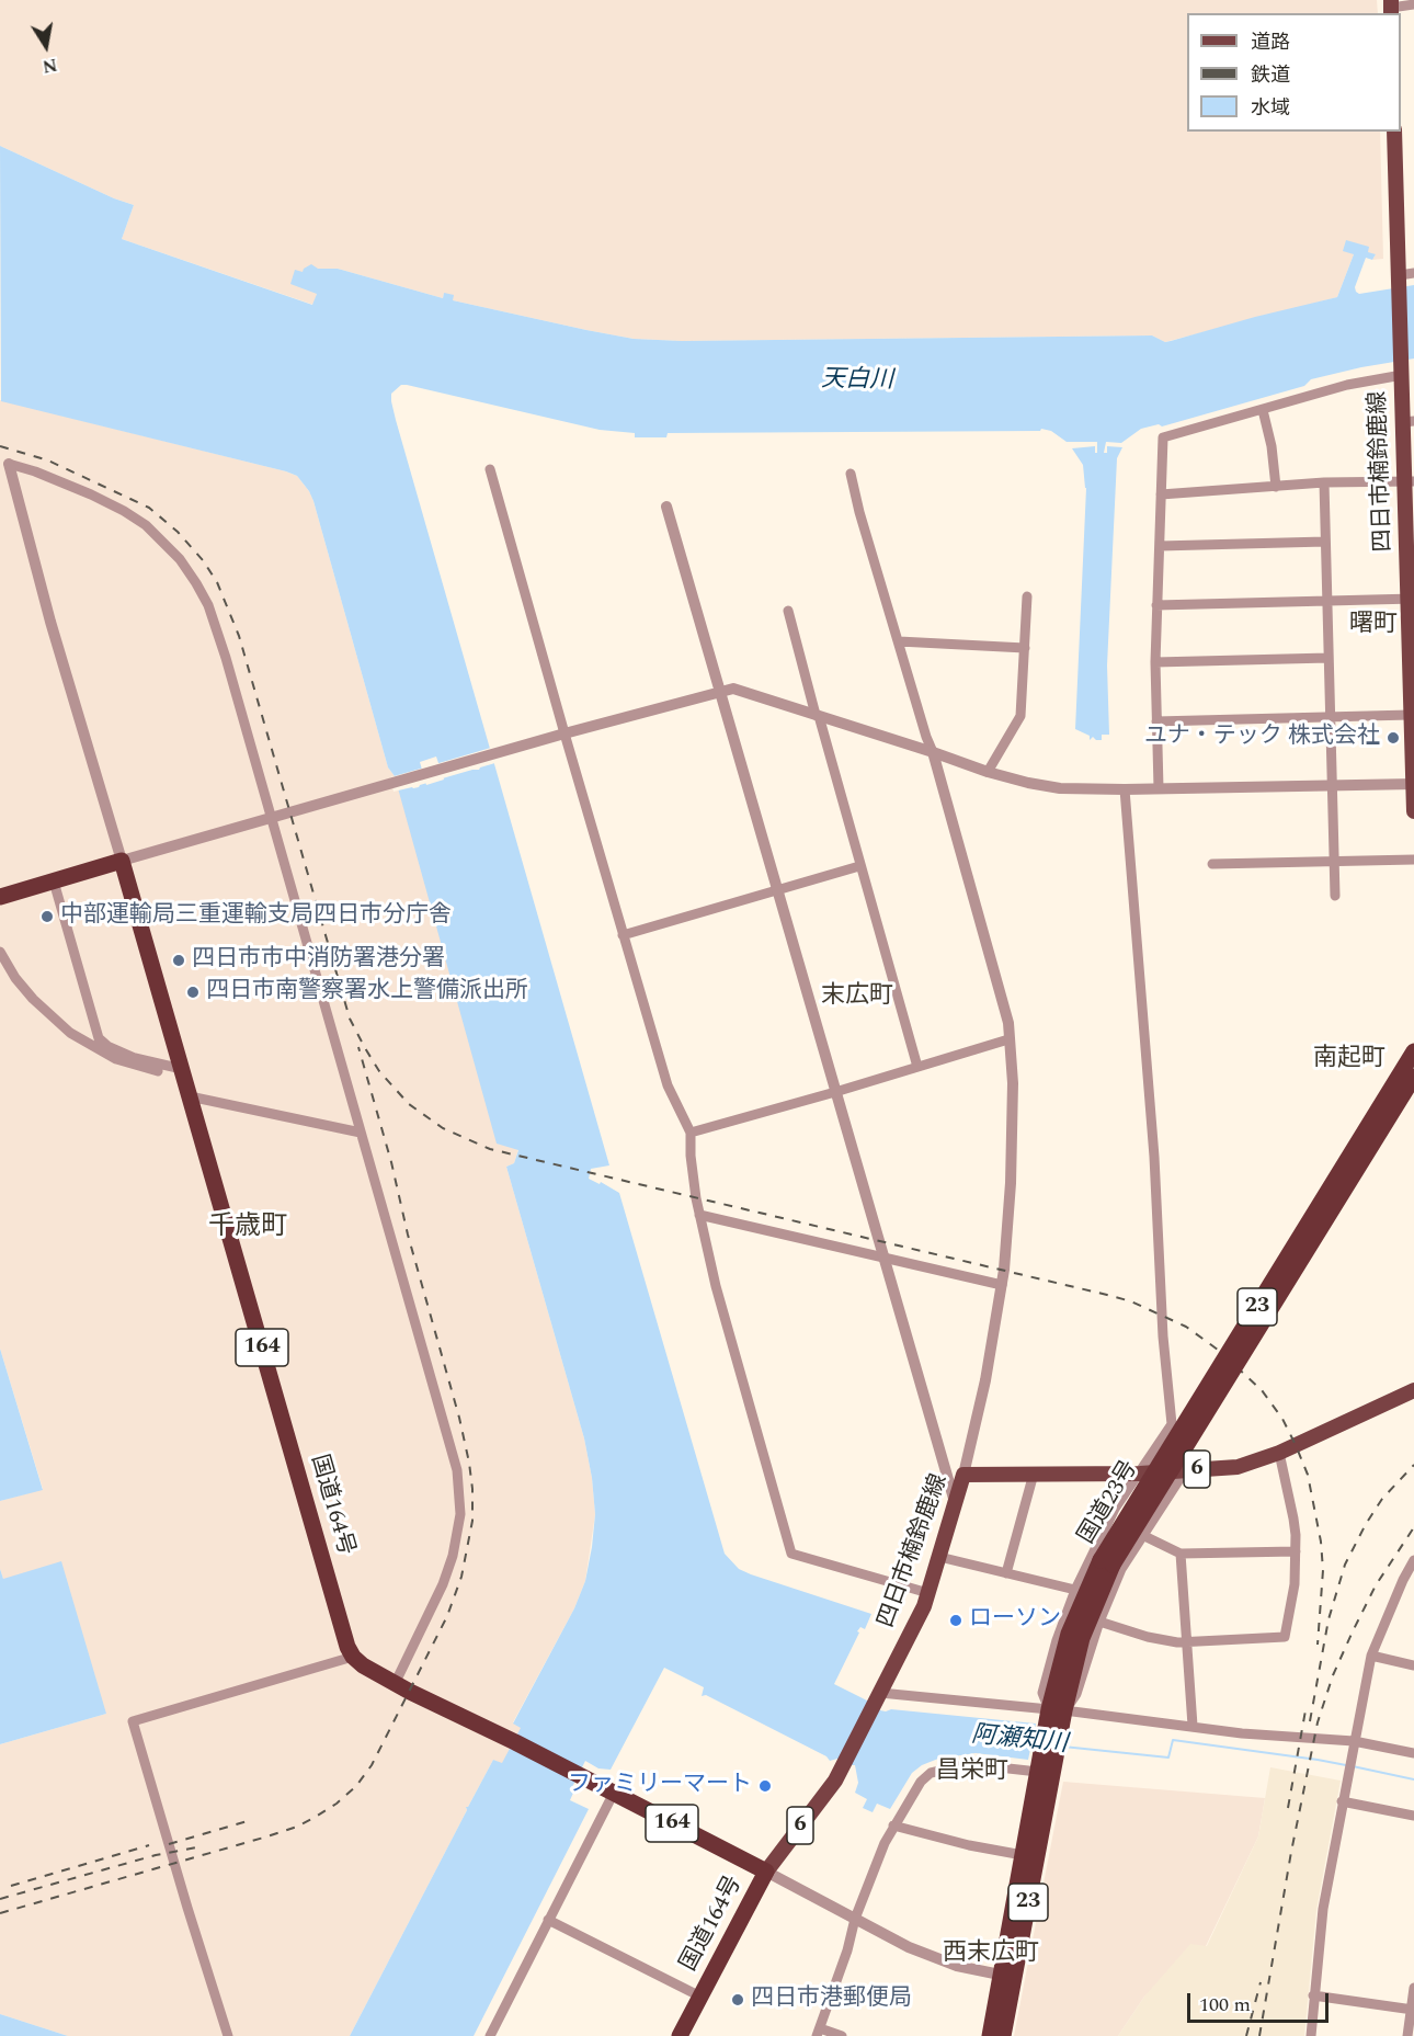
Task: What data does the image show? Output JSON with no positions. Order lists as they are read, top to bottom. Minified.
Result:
{"streets":{"highway":["23","164","国道23号","国道164号"],"main road":["四日市楠鈴鹿線","6"]},"crossings":[["四日市楠鈴鹿線","国道164号"]],"districts":["曙町","末広町","南起町","千歳町","昌栄町","西末広町"],"water":["天白川","阿瀬知川"],"places":["ユナ・テック 株式会社","中部運輸局三重運輸支局四日市分庁舎","四日市市中消防署港分署","四日市南警察署水上警備派出所","ローソン","ファミリーマート","四日市港郵便局"],"legend":["道路","鉄道","水域"],"scale_bar":"100 m","north":"bottom"}
